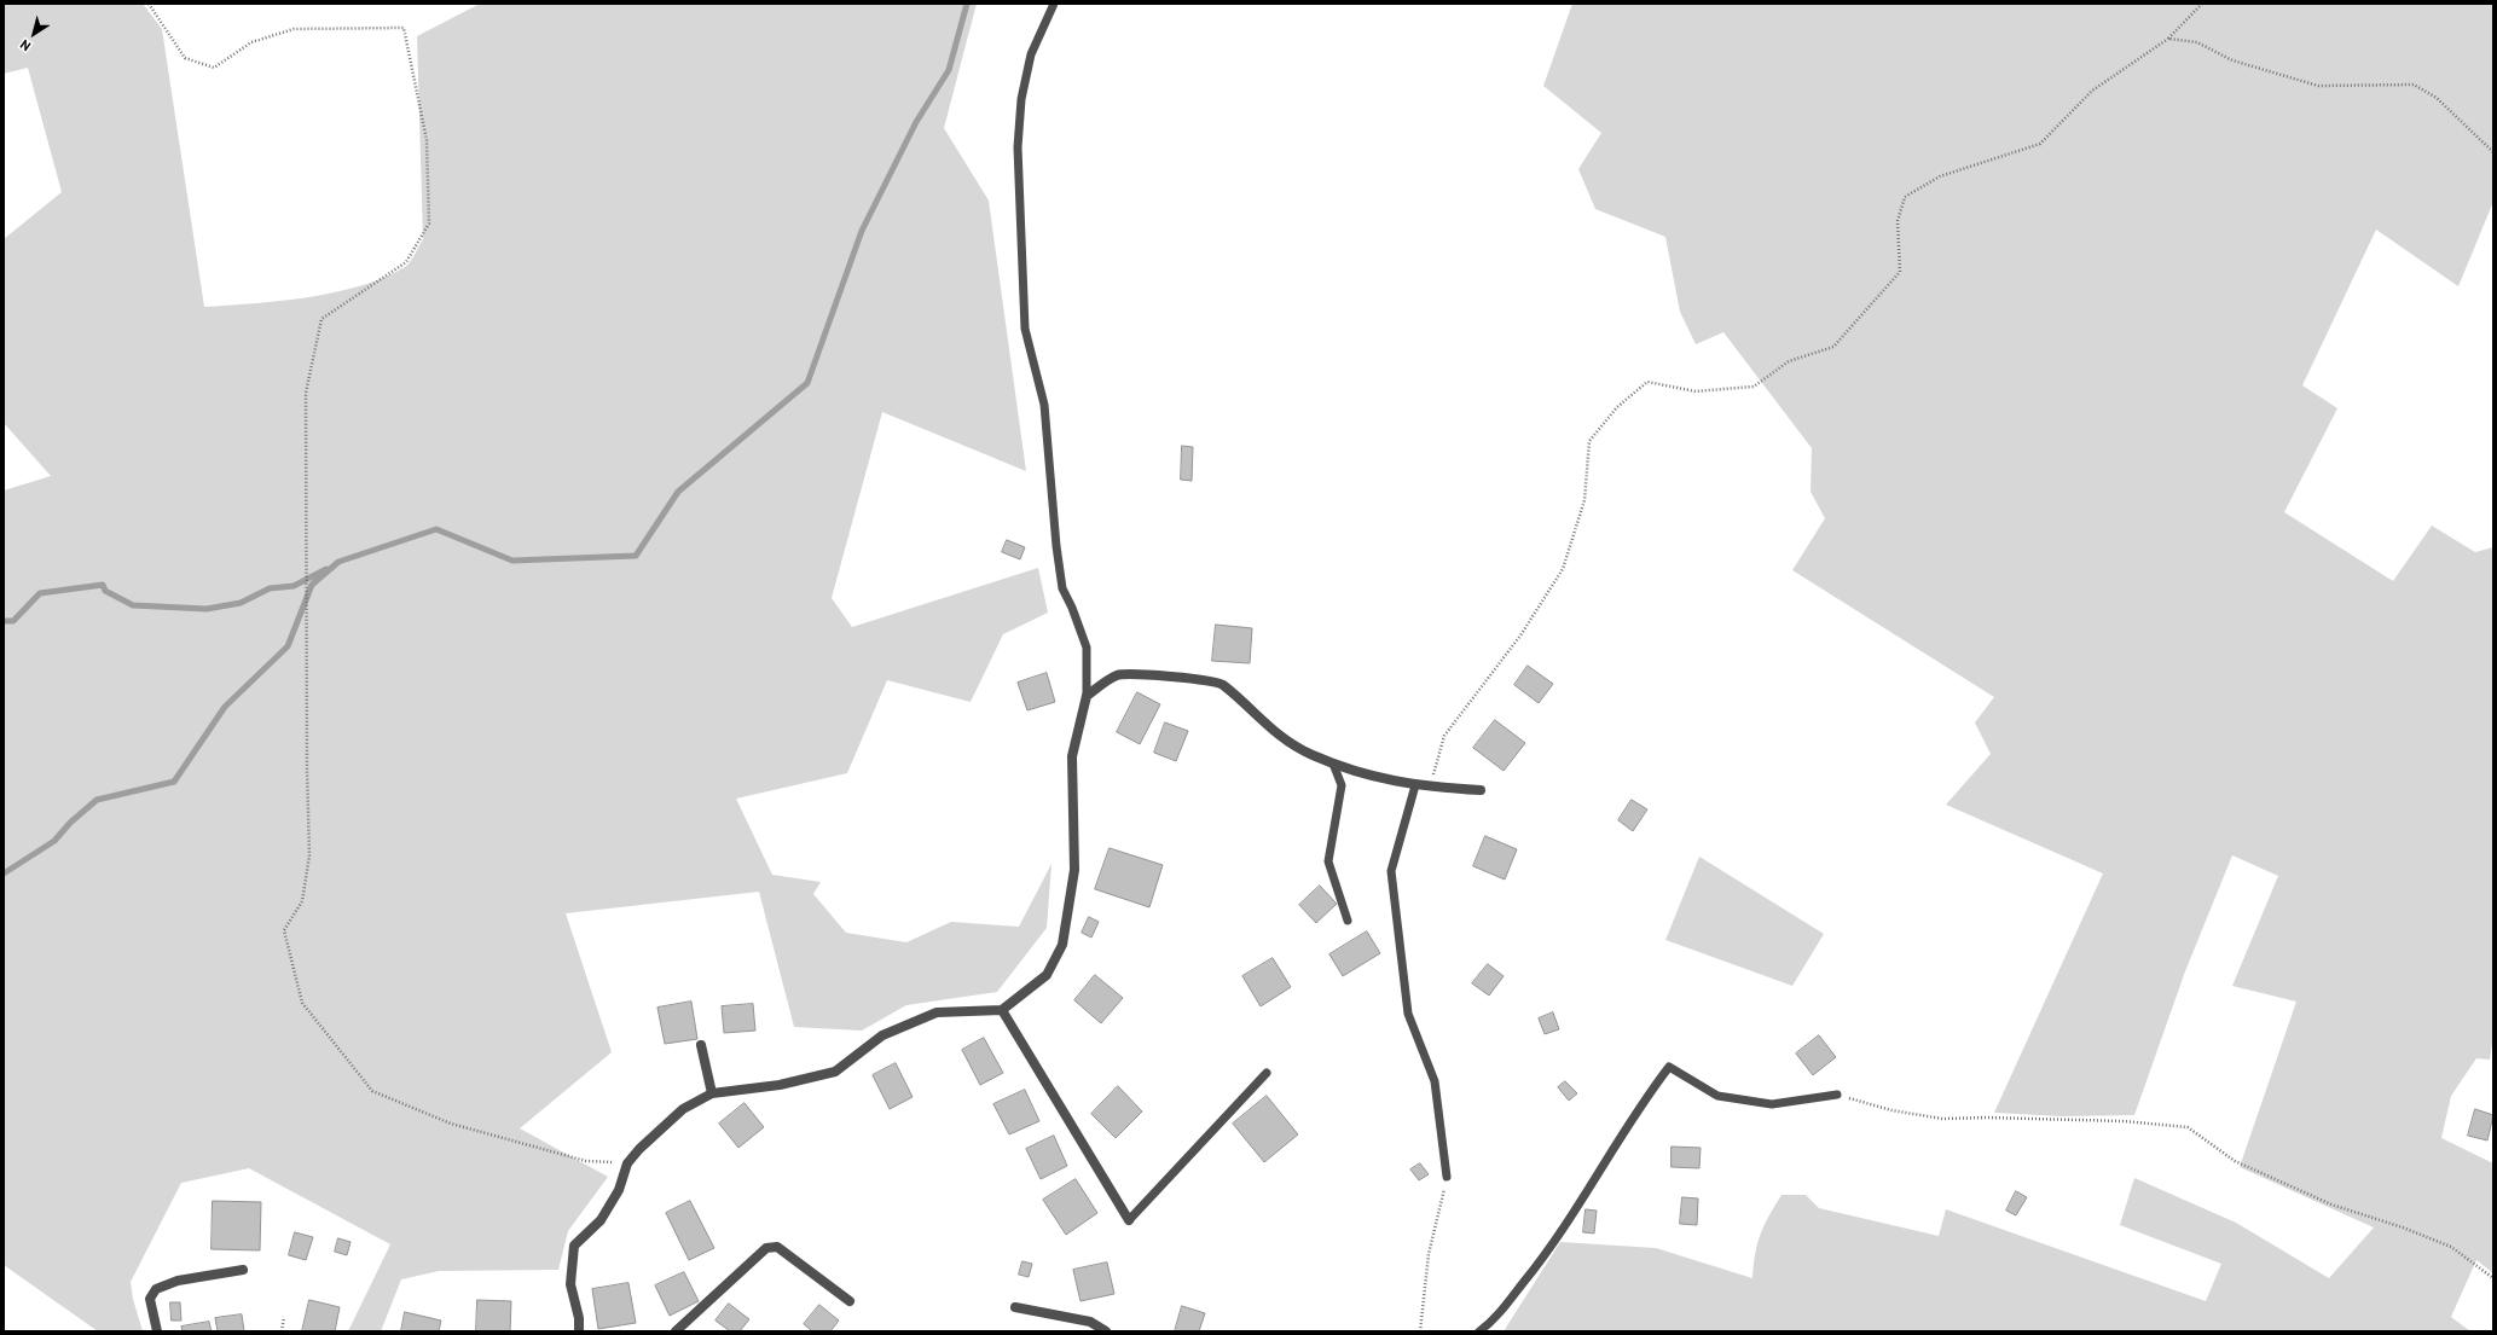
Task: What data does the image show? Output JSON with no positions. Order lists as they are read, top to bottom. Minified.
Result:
{"north":"bottom left"}
